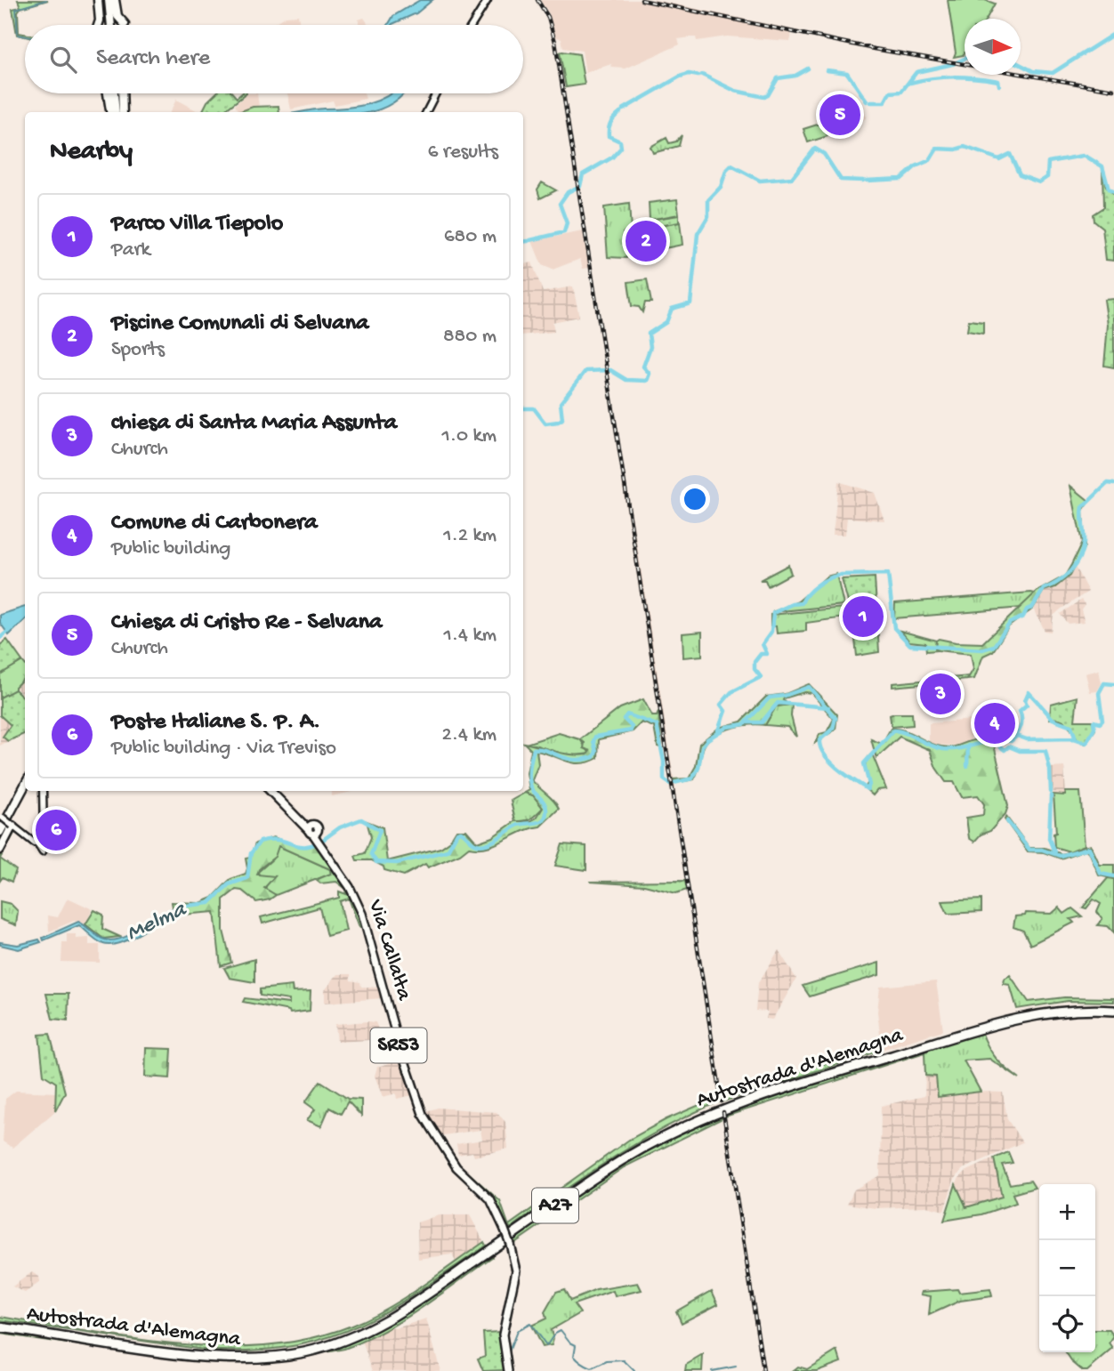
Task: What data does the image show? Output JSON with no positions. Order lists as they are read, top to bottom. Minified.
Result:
{"streets":{"highway":["SR53","Autostrada d'Alemagna","A27"],"main road":["Via Callalta"]},"crossings":[["Via Callalta","SR53"]],"water":["Melma"],"north":"right","page":{"search":"Search here","pins":["5","2","1","3","4","6"],"heading":["Nearby","6 results"],"list":[{"mark":"1","name":"Parco Villa Tiepolo","note":"Park","value":"680 m"},{"mark":"2","name":"Piscine Comunali di Selvana","note":"Sports","value":"880 m"},{"mark":"3","name":"chiesa di Santa Maria Assunta","note":"Church","value":"1.0 km"},{"mark":"4","name":"Comune di Carbonera","note":"Public building","value":"1.2 km"},{"mark":"5","name":"Chiesa di Cristo Re - Selvana","note":"Church","value":"1.4 km"},{"mark":"6","name":"Poste Italiane S. P. A.","note":"Public building · Via Treviso","value":"2.4 km"}],"map_buttons":["+","−"]}}
